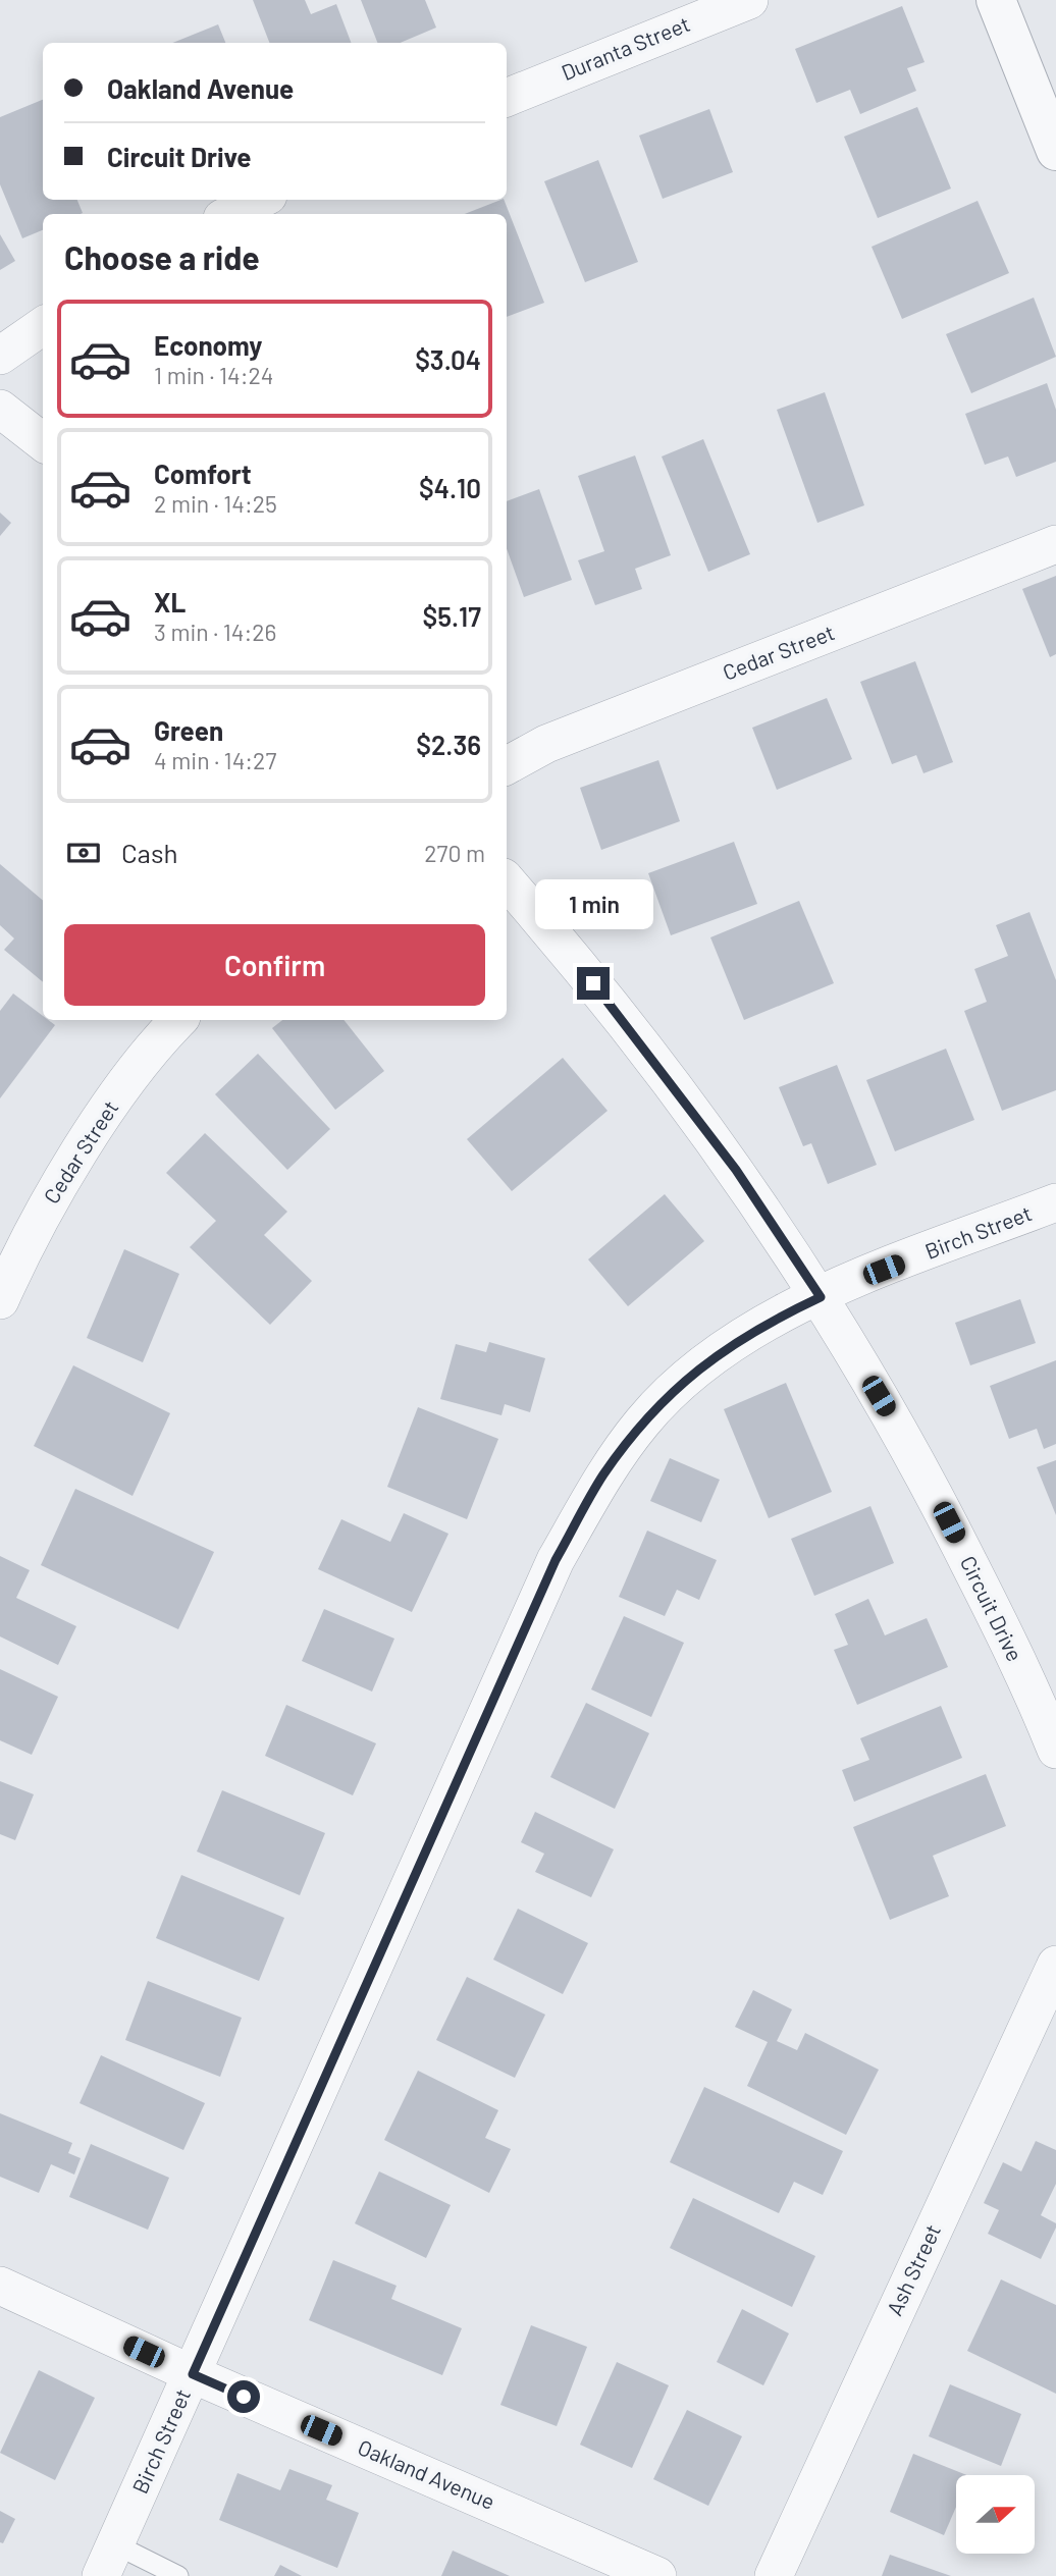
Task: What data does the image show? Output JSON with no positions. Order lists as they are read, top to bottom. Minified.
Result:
{"streets":{"street":["Duranta Street","Cedar Street","Birch Street","Circuit Drive","Ash Street","Oakland Avenue"]},"crossings":[["Birch Street","Circuit Drive"],["Birch Street","Oakland Avenue"]],"north":"right","page":{"banner":["Oakland Avenue","Circuit Drive"],"heading":"Choose a ride","list":[{"name":"Economy","note":"1 min · 14:24","value":"$3.04"},{"name":"Comfort","note":"2 min · 14:25","value":"$4.10"},{"name":"XL","note":"3 min · 14:26","value":"$5.17"},{"name":"Green","note":"4 min · 14:27","value":"$2.36"}],"pay":["Cash","270 m"],"bubble":"1 min","buttons":"Confirm"}}
